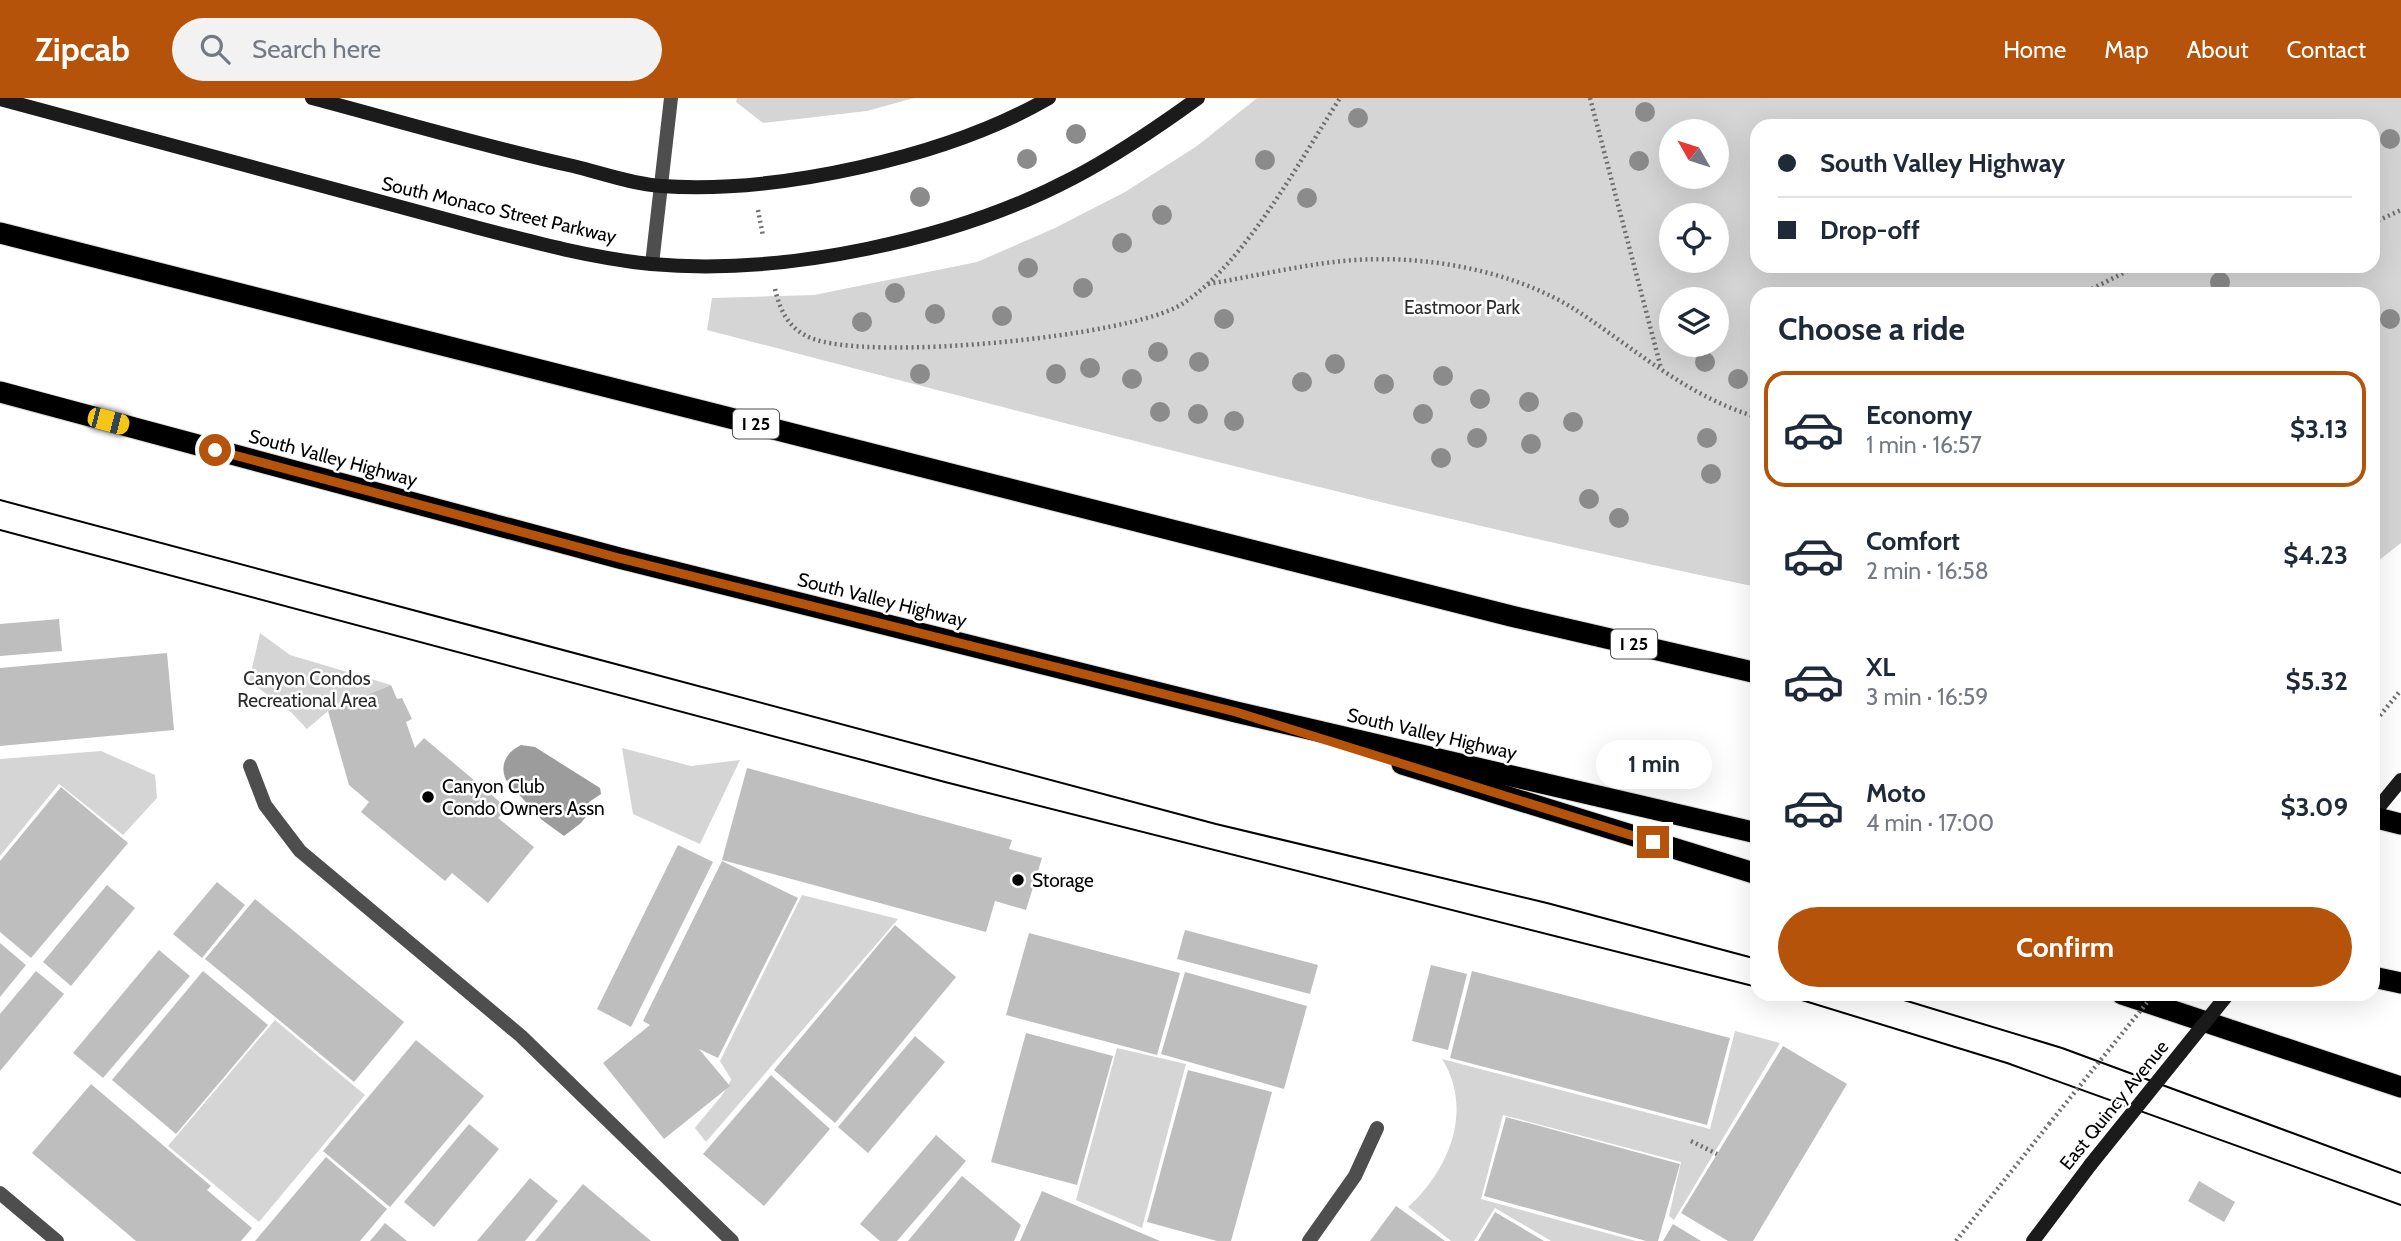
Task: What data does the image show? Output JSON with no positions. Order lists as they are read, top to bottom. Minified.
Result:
{"streets":{"highway":["I 25","South Valley Highway"],"main road":["South Monaco Street Parkway","East Quincy Avenue"]},"parks":["Eastmoor Park","Canyon Condos Recreational Area"],"places":["Canyon Club Condo Owners Assn","Storage"],"north":"top left","page":{"header":"Zipcab","search":"Search here","nav":["Home","Map","About","Contact"],"banner":["South Valley Highway","Drop-off"],"heading":"Choose a ride","list":[{"name":"Economy","note":"1 min · 16:57","value":"$3.13"},{"name":"Comfort","note":"2 min · 16:58","value":"$4.23"},{"name":"XL","note":"3 min · 16:59","value":"$5.32"},{"name":"Moto","note":"4 min · 17:00","value":"$3.09"}],"bubble":"1 min","buttons":"Confirm"}}
